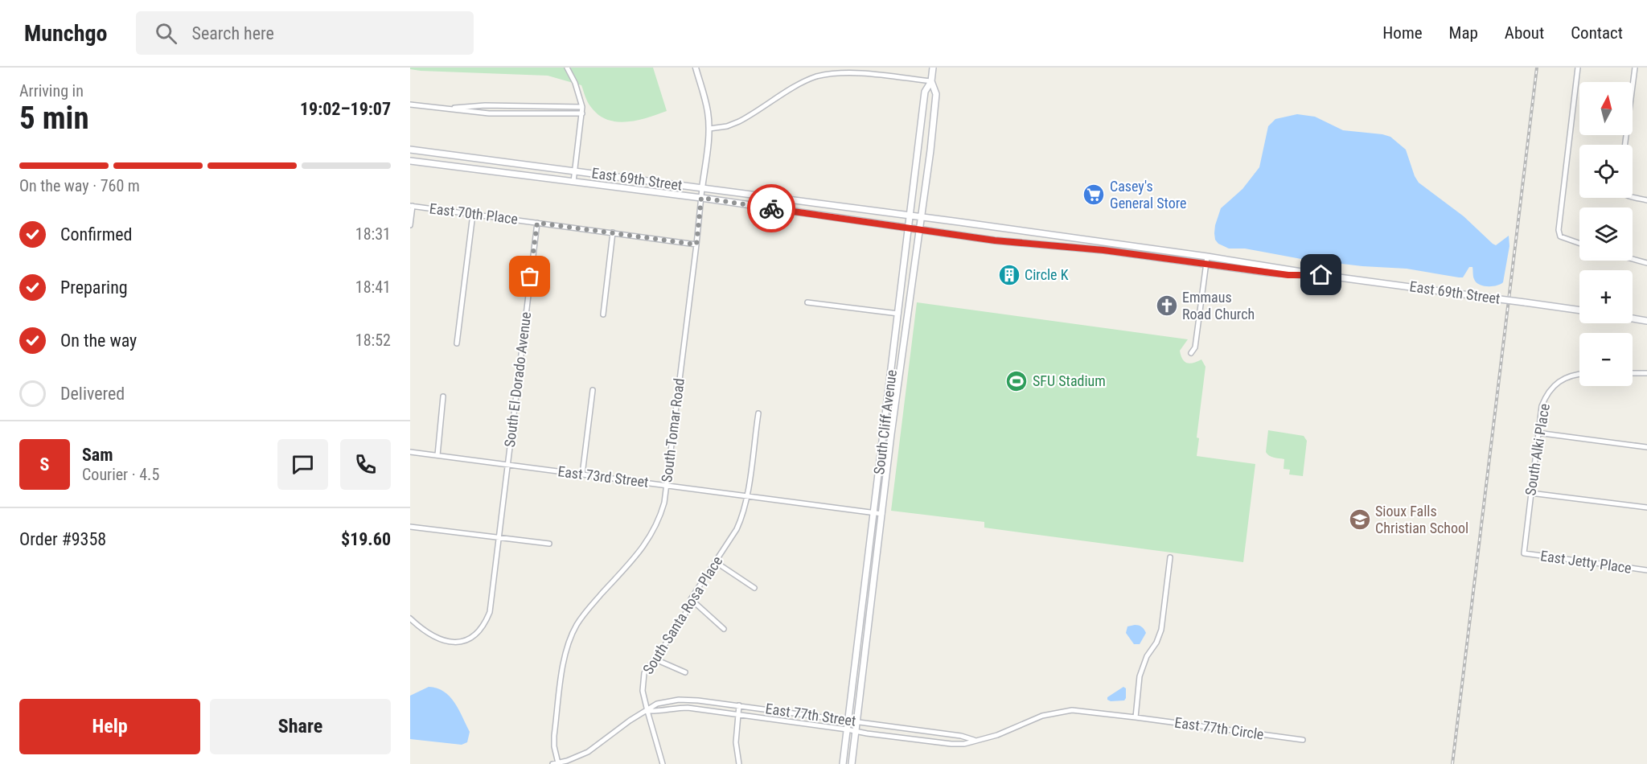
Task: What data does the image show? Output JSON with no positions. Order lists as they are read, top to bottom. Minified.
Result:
{"streets":{"main road":["East 69th Street","South Cliff Avenue"],"street":["East 70th Place","South El Dorado Avenue","South Tomar Road","South Alki Place","East 73rd Street","East Jetty Place","South Santa Rosa Place","East 77th Street","East 77th Circle"]},"crossings":[["East 69th Street","South Cliff Avenue"],["East 69th Street","South Tomar Road"],["East 70th Place","South El Dorado Avenue"],["East 70th Place","South Tomar Road"],["South El Dorado Avenue","East 73rd Street"],["South Cliff Avenue","East 73rd Street"],["South Cliff Avenue","East 77th Street"],["South Tomar Road","East 73rd Street"],["South Tomar Road","East 77th Street"],["South Alki Place","East Jetty Place"],["East 73rd Street","South Santa Rosa Place"],["South Santa Rosa Place","East 77th Street"],["East 77th Street","East 77th Circle"]],"places":{"supermarket":["Casey's General Store"],"building":["Circle K"],"church":["Emmaus Road Church"],"sports":["SFU Stadium"],"school or university":["Sioux Falls Christian School"]},"north":"top","page":{"header":"Munchgo","search":"Search here","nav":["Home","Map","About","Contact"],"heading":["5 min","Arriving in","19:02–19:07"],"panel":["Sam","Courier · 4.5","Order #9358","$19.60"],"map_buttons":["+","−"],"bar":"On the way · 760 m","list":[["Confirmed","18:31"],["Preparing","18:41"],["On the way","18:52"],"Delivered"],"round":"S","buttons":["Help","Share"]}}
